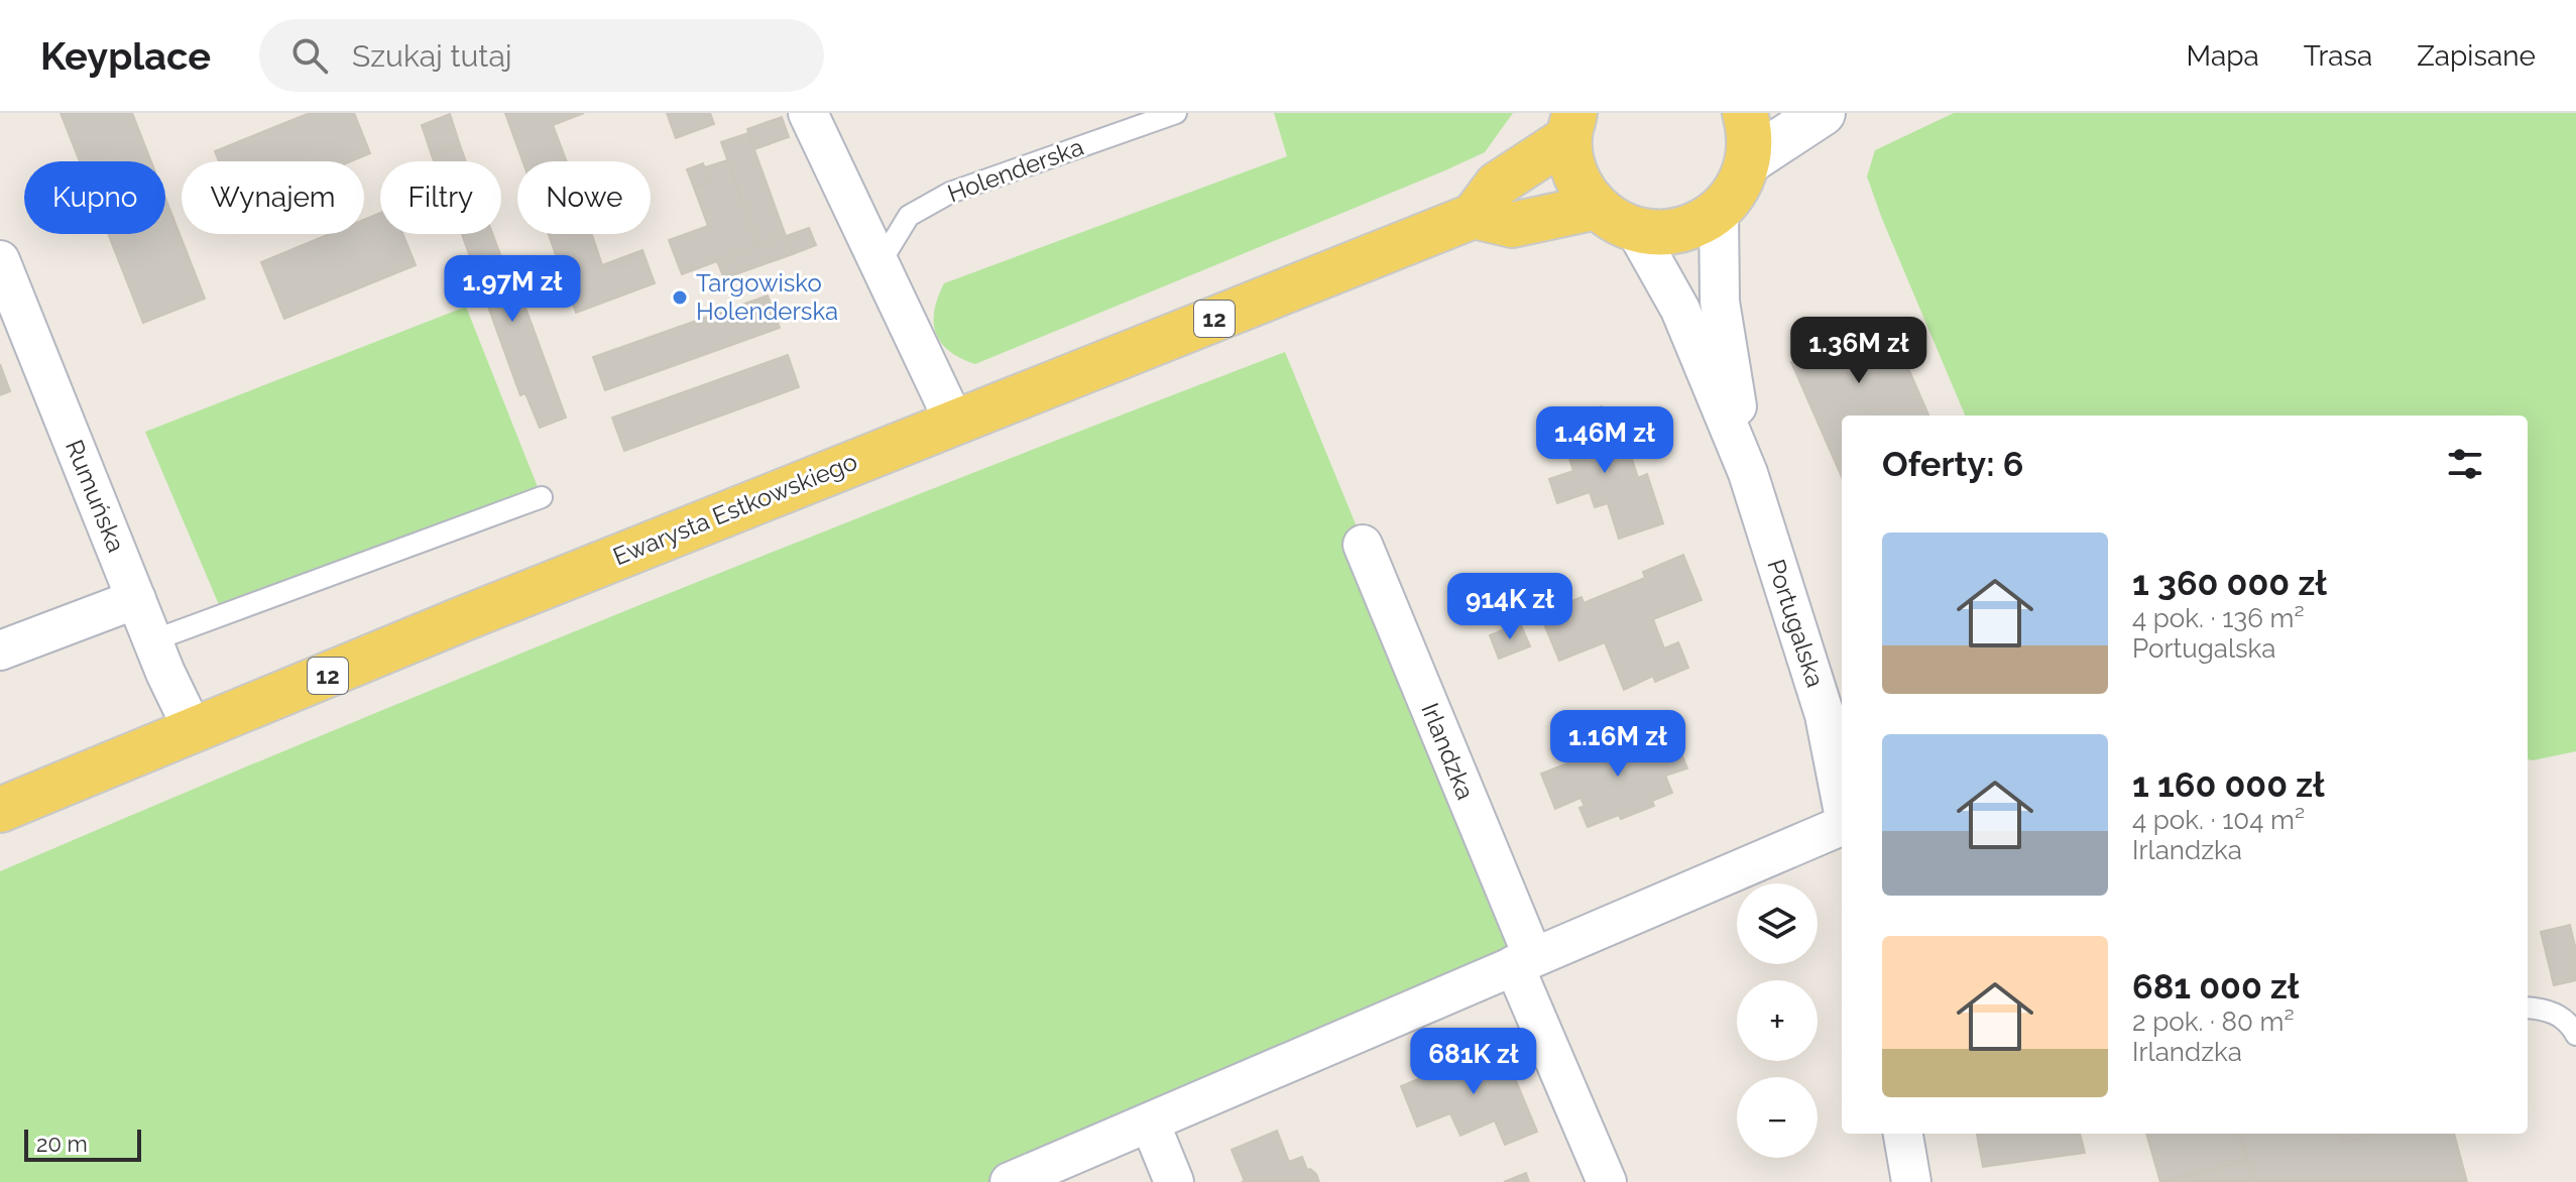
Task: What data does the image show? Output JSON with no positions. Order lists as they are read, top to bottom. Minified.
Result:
{"streets":{"main road":["12","Ewarysta Estkowskiego"],"street":["Rumuńska","Portugalska","Irlandzka"],"lane":["Holenderska"]},"crossings":[["Rumuńska","Ewarysta Estkowskiego"]],"places":["Targowisko Holenderska"],"scale_bar":"20 m","page":{"header":"Keyplace","search":"Szukaj tutaj","nav":["Mapa","Trasa","Zapisane"],"chip":["Kupno","Wynajem","Filtry","Nowe"],"price":["1.97M zł","1.36M zł","1.46M zł","914K zł","1.16M zł","681K zł"],"heading":"Oferty: 6","list":[{"name":"1 360 000 zł","note":"4 pok. · 136 m² · Portugalska"},{"name":"1 160 000 zł","note":"4 pok. · 104 m² · Irlandzka"},{"name":"681 000 zł","note":"2 pok. · 80 m² · Irlandzka"}],"map_buttons":["+","−"],"scale":"20 m"}}
